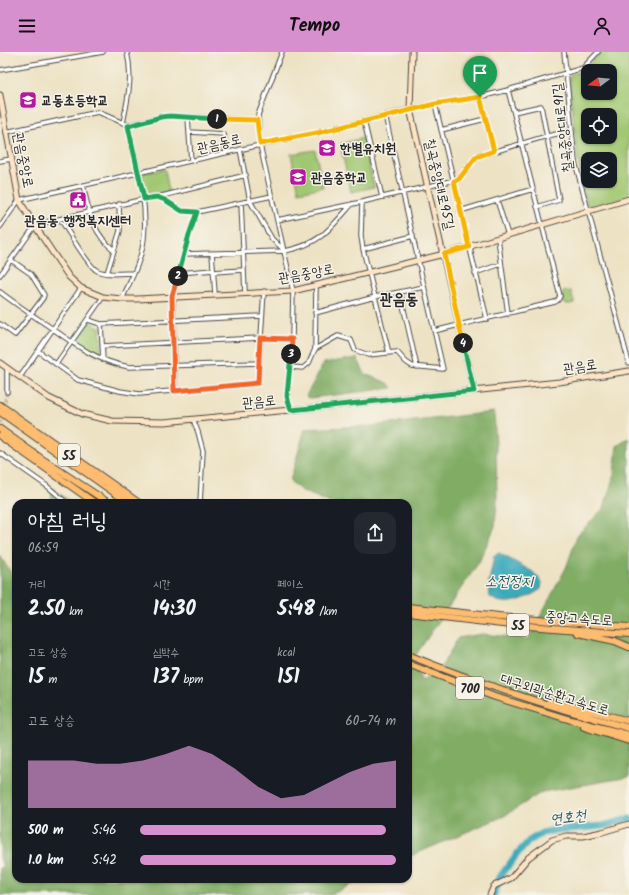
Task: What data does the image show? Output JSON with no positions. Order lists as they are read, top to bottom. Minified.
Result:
{"streets":{"highway":["55","중앙고속도로","700","대구외곽순환고속도로"],"main road":["관음중앙로","칠곡중앙대로95길","관음로"],"street":["칠곡중앙대로91길","관음동로"]},"crossings":[["칠곡중앙대로91길","관음동로"],["칠곡중앙대로91길","관음중앙로"],["관음동로","관음중앙로"],["관음동로","칠곡중앙대로95길"],["관음중앙로","칠곡중앙대로95길"],["칠곡중앙대로95길","관음로"]],"districts":["관음동"],"water":["소전정지","연호천"],"places":{"school or university":["교동초등학교","한별유치원","관음중학교"],"public building":["관음동 행정복지센터"]},"north":"left","page":{"header":"Tempo","pins":["1","2","4","3"],"heading":["아침 러닝","06:59"],"stats":[["거리","2.50 km"],["시간","14:30"],["페이스","5:48 /km"],["고도 상승","15 m"],["심박수","137 bpm"],["kcal","151"]],"chart":["고도 상승","60–74 m"],"list":[{"name":"500 m","note":"5:46"},{"name":"1.0 km","note":"5:42"}]}}
